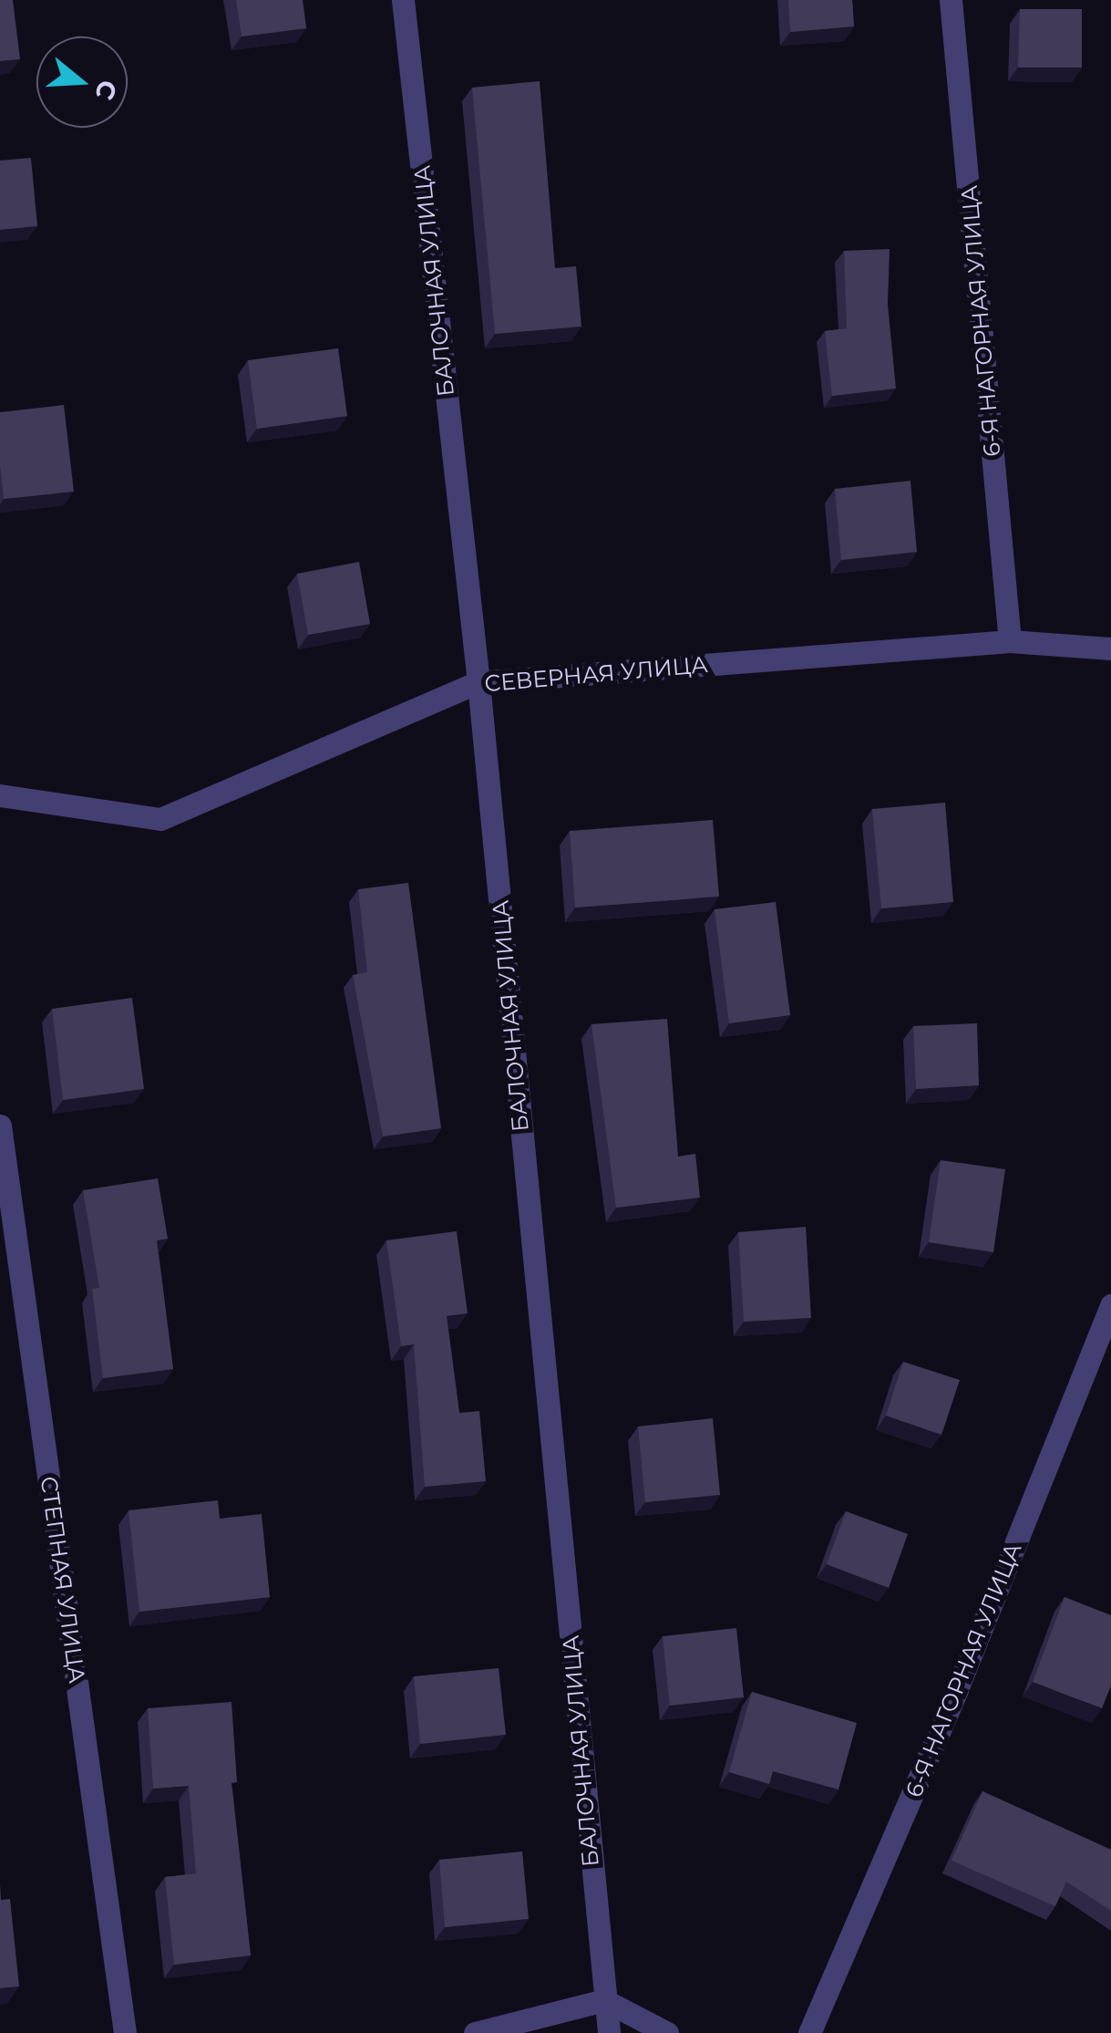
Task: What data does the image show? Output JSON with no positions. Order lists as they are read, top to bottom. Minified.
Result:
{"streets":{"street":["БАЛОЧНАЯ УЛИЦА","6-Я НАГОРНАЯ УЛИЦА","СЕВЕРНАЯ УЛИЦА","СТЕПНАЯ УЛИЦА"]},"crossings":[["БАЛОЧНАЯ УЛИЦА","СЕВЕРНАЯ УЛИЦА"],["6-Я НАГОРНАЯ УЛИЦА","СЕВЕРНАЯ УЛИЦА"]],"north":"right"}
